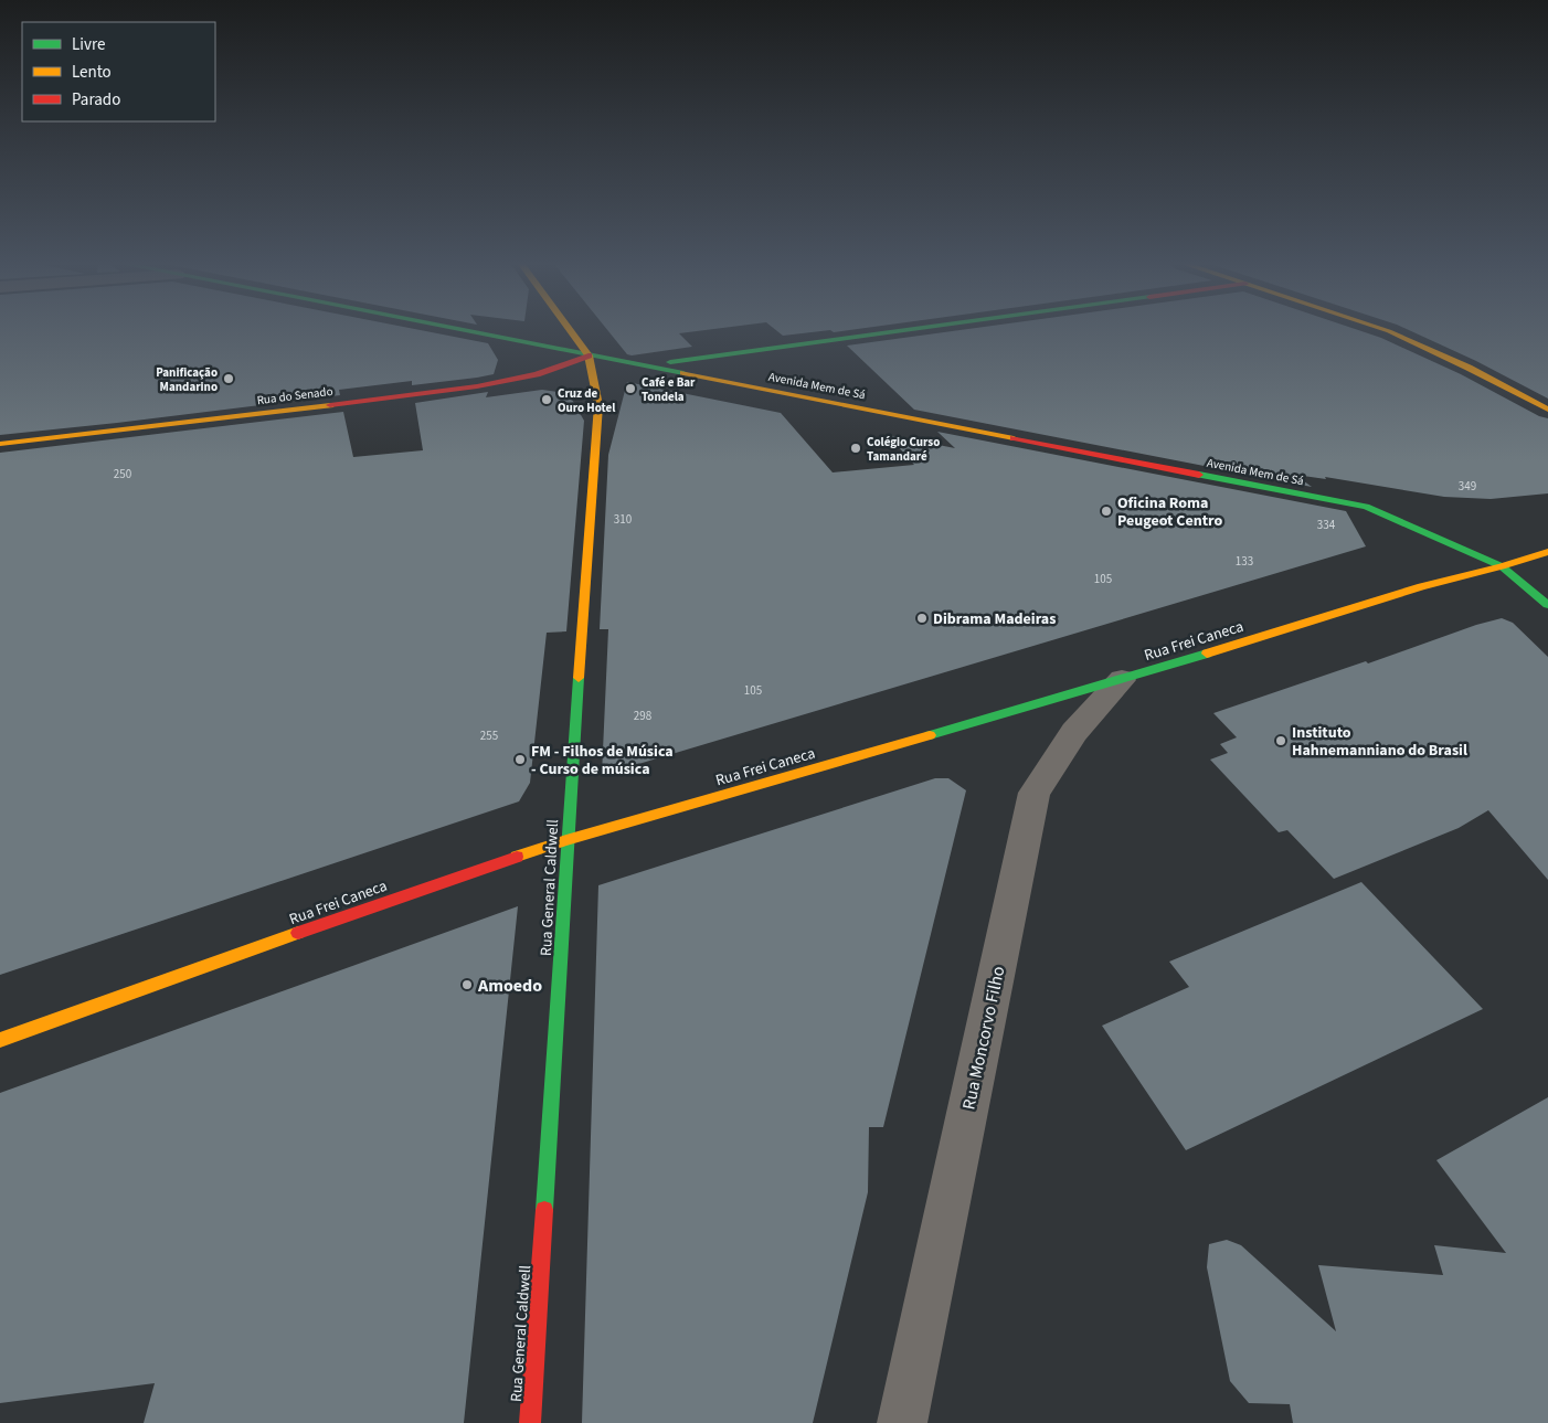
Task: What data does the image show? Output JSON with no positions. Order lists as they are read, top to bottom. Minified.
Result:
{"streets":{"main road":["Avenida Mem de Sá","Rua do Senado","Rua Frei Caneca","Rua General Caldwell"],"street":["Rua Moncorvo Filho"]},"crossings":[["Avenida Mem de Sá","Rua do Senado"],["Avenida Mem de Sá","Rua Frei Caneca"],["Avenida Mem de Sá","Rua General Caldwell"],["Rua do Senado","Rua General Caldwell"],["Rua Frei Caneca","Rua General Caldwell"],["Rua Frei Caneca","Rua Moncorvo Filho"]],"places":["Panificação Mandarino","Café e Bar Tondela","Cruz de Ouro Hotel","Colégio Curso Tamandaré","Oficina Roma Peugeot Centro","Dibrama Madeiras","Instituto Hahnemanniano do Brasil","FM - Filhos de Música - Curso de música","Amoedo"],"house_numbers":["250","349","310","334","133","105","105","298","255"],"legend":["Livre","Lento","Parado"]}
